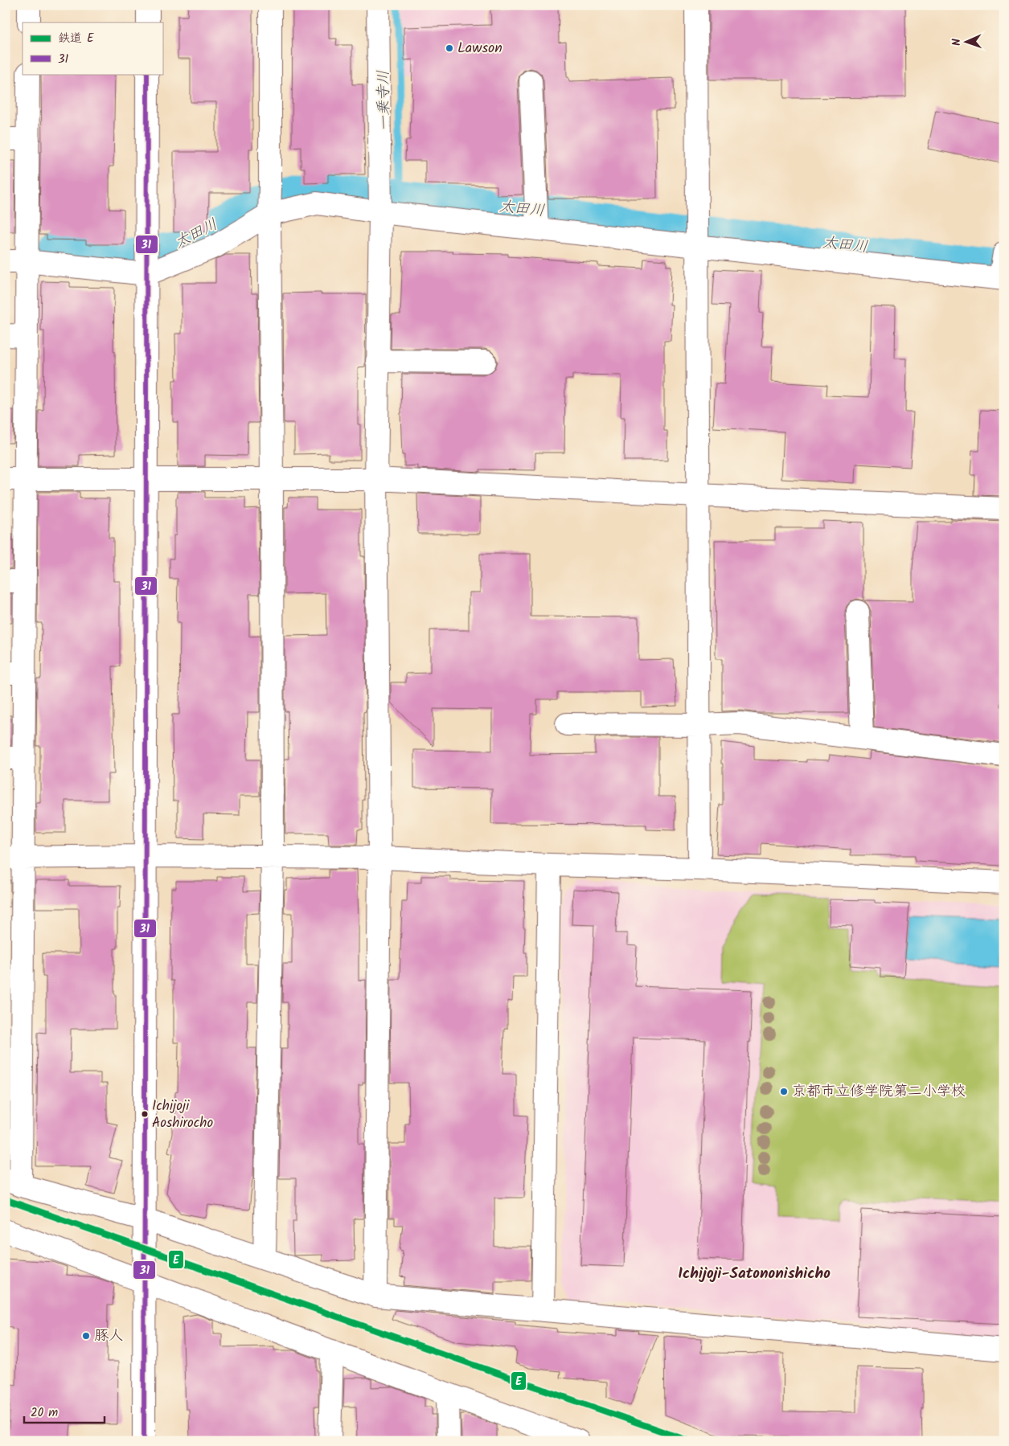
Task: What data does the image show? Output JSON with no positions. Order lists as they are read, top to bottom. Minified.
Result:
{"districts":["Ichijoji-Satononishicho"],"water":["一乗寺川","太田川"],"places":["Lawson","京都市立修学院第二小学校","Ichijoji Aoshirocho","豚人"],"lines":["transit line 31","rail line E"],"legend":["鉄道 E","31"],"scale_bar":"20 m","north":"left"}
